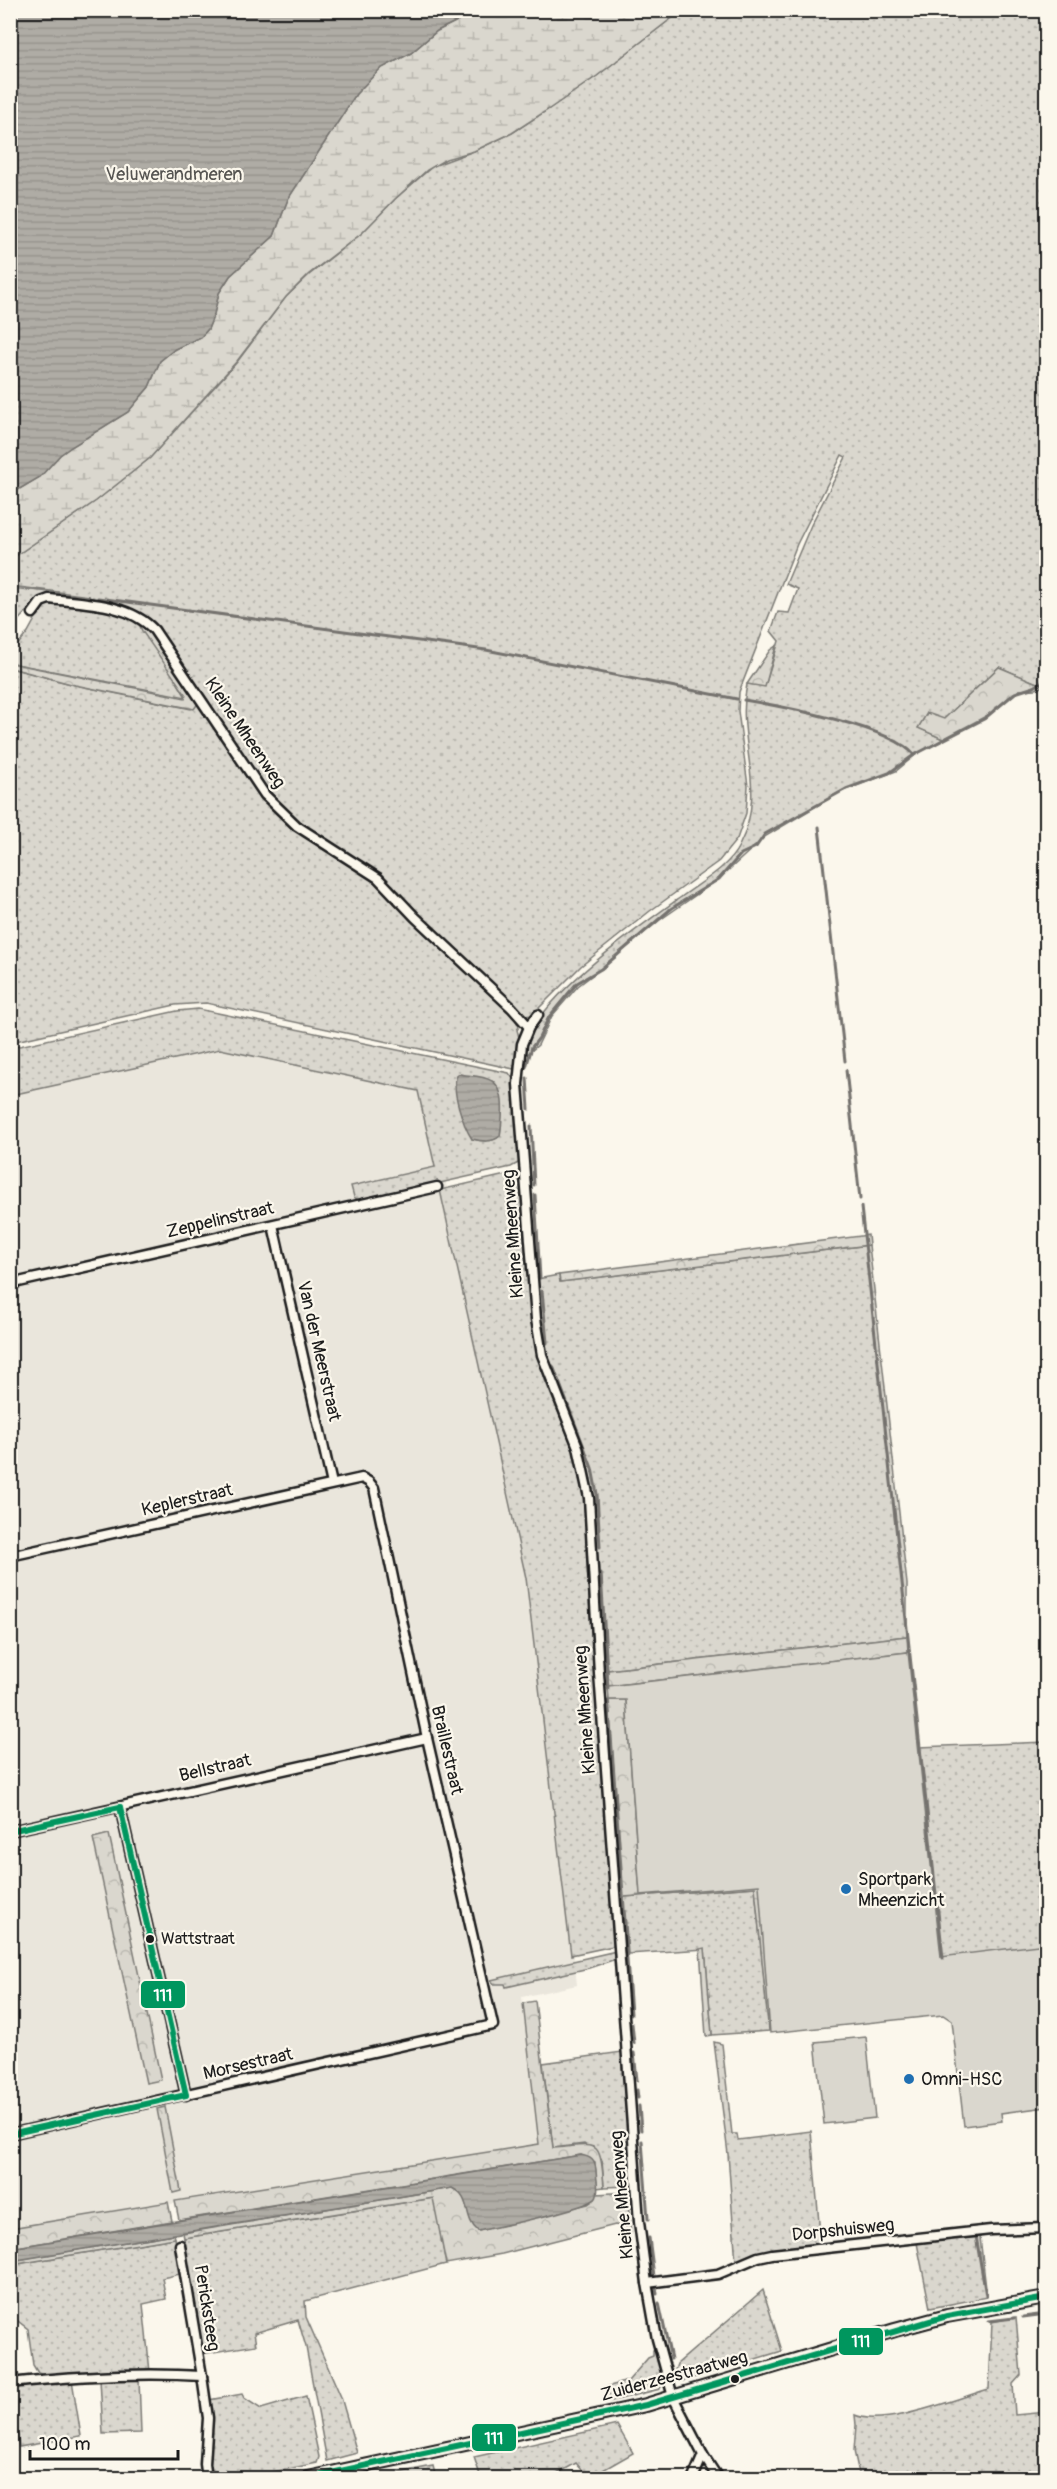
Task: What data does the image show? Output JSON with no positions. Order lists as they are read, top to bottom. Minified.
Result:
{"streets":{"main road":["Zuiderzeestraatweg"],"street":["Kleine Mheenweg","Zeppelinstraat","Van der Meerstraat","Keplerstraat","Braillestraat","Bellstraat","Morsestraat","Dorpshuisweg","Pericksteeg"]},"crossings":[["Kleine Mheenweg","Dorpshuisweg"],["Kleine Mheenweg","Zuiderzeestraatweg"],["Zeppelinstraat","Van der Meerstraat"],["Van der Meerstraat","Keplerstraat"],["Keplerstraat","Braillestraat"],["Braillestraat","Bellstraat"],["Braillestraat","Morsestraat"]],"parks":["Veluwerandmeren"],"places":["Sportpark Mheenzicht","Wattstraat","Omni-HSC"],"lines":["transit line 111"],"scale_bar":"100 m"}
